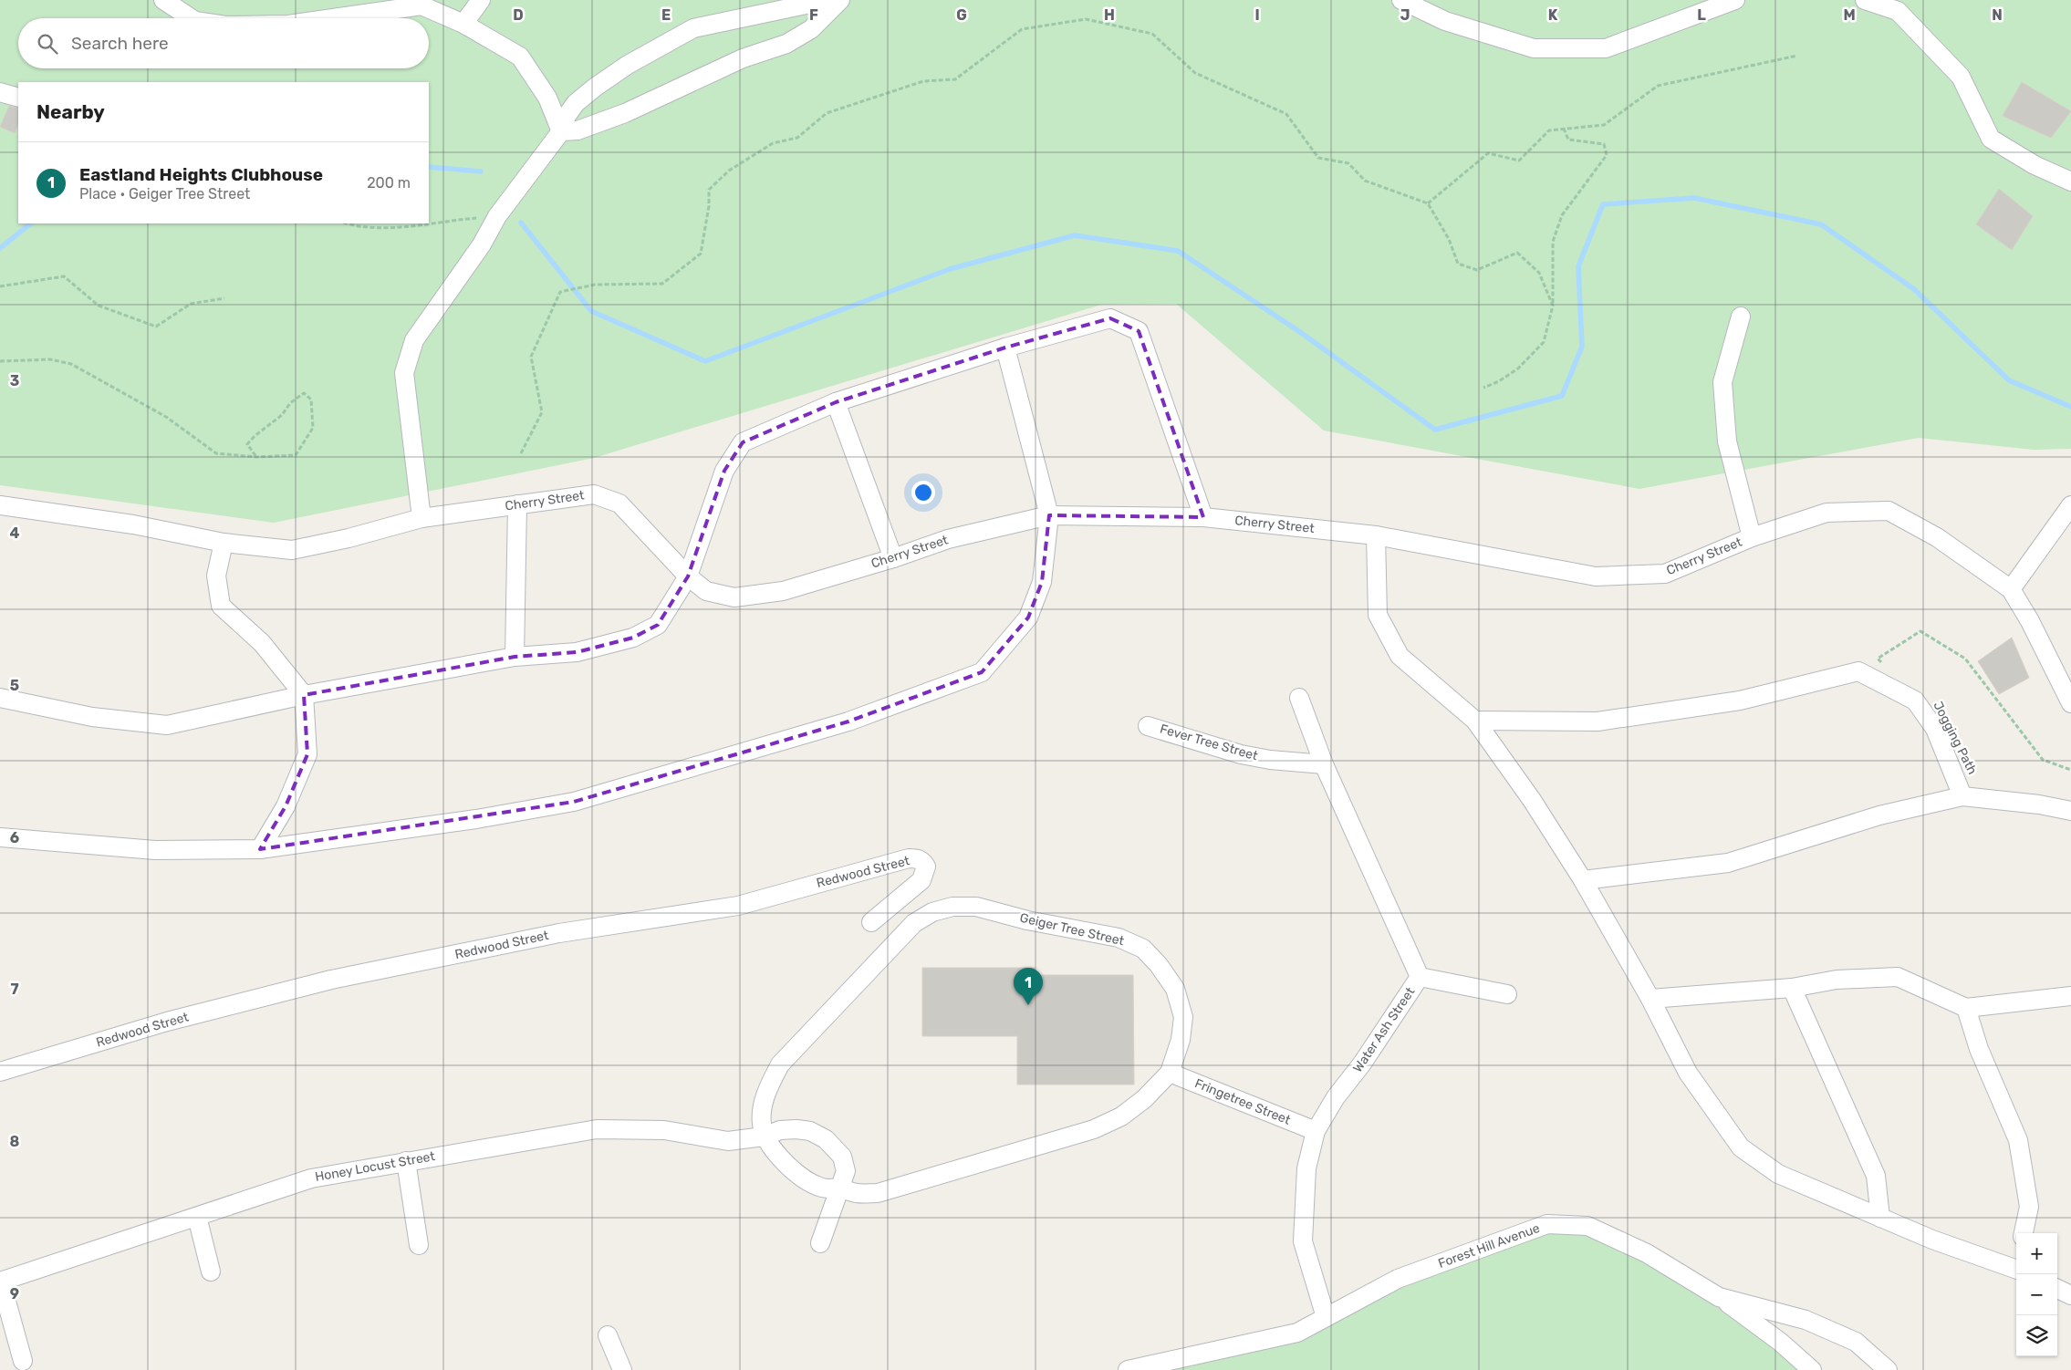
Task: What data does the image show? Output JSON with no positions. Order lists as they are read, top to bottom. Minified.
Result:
{"streets":{"street":["Cherry Street","Fever Tree Street","Redwood Street","Geiger Tree Street","Water Ash Street","Fringetree Street","Honey Locust Street","Forest Hill Avenue"]},"crossings":[["Fever Tree Street","Water Ash Street"],["Geiger Tree Street","Fringetree Street"],["Geiger Tree Street","Honey Locust Street"],["Water Ash Street","Fringetree Street"],["Water Ash Street","Forest Hill Avenue"]],"page":{"search":"Search here","heading":"Nearby","list":[{"mark":"1","name":"Eastland Heights Clubhouse","note":"Place · Geiger Tree Street","value":"200 m"}],"pins":"1","map_buttons":["+","−"]},"grid":{"columns":["D","E","F","G","H","I","J","K","L","M","N"],"rows":["3","4","5","6","7","8","9"]}}
